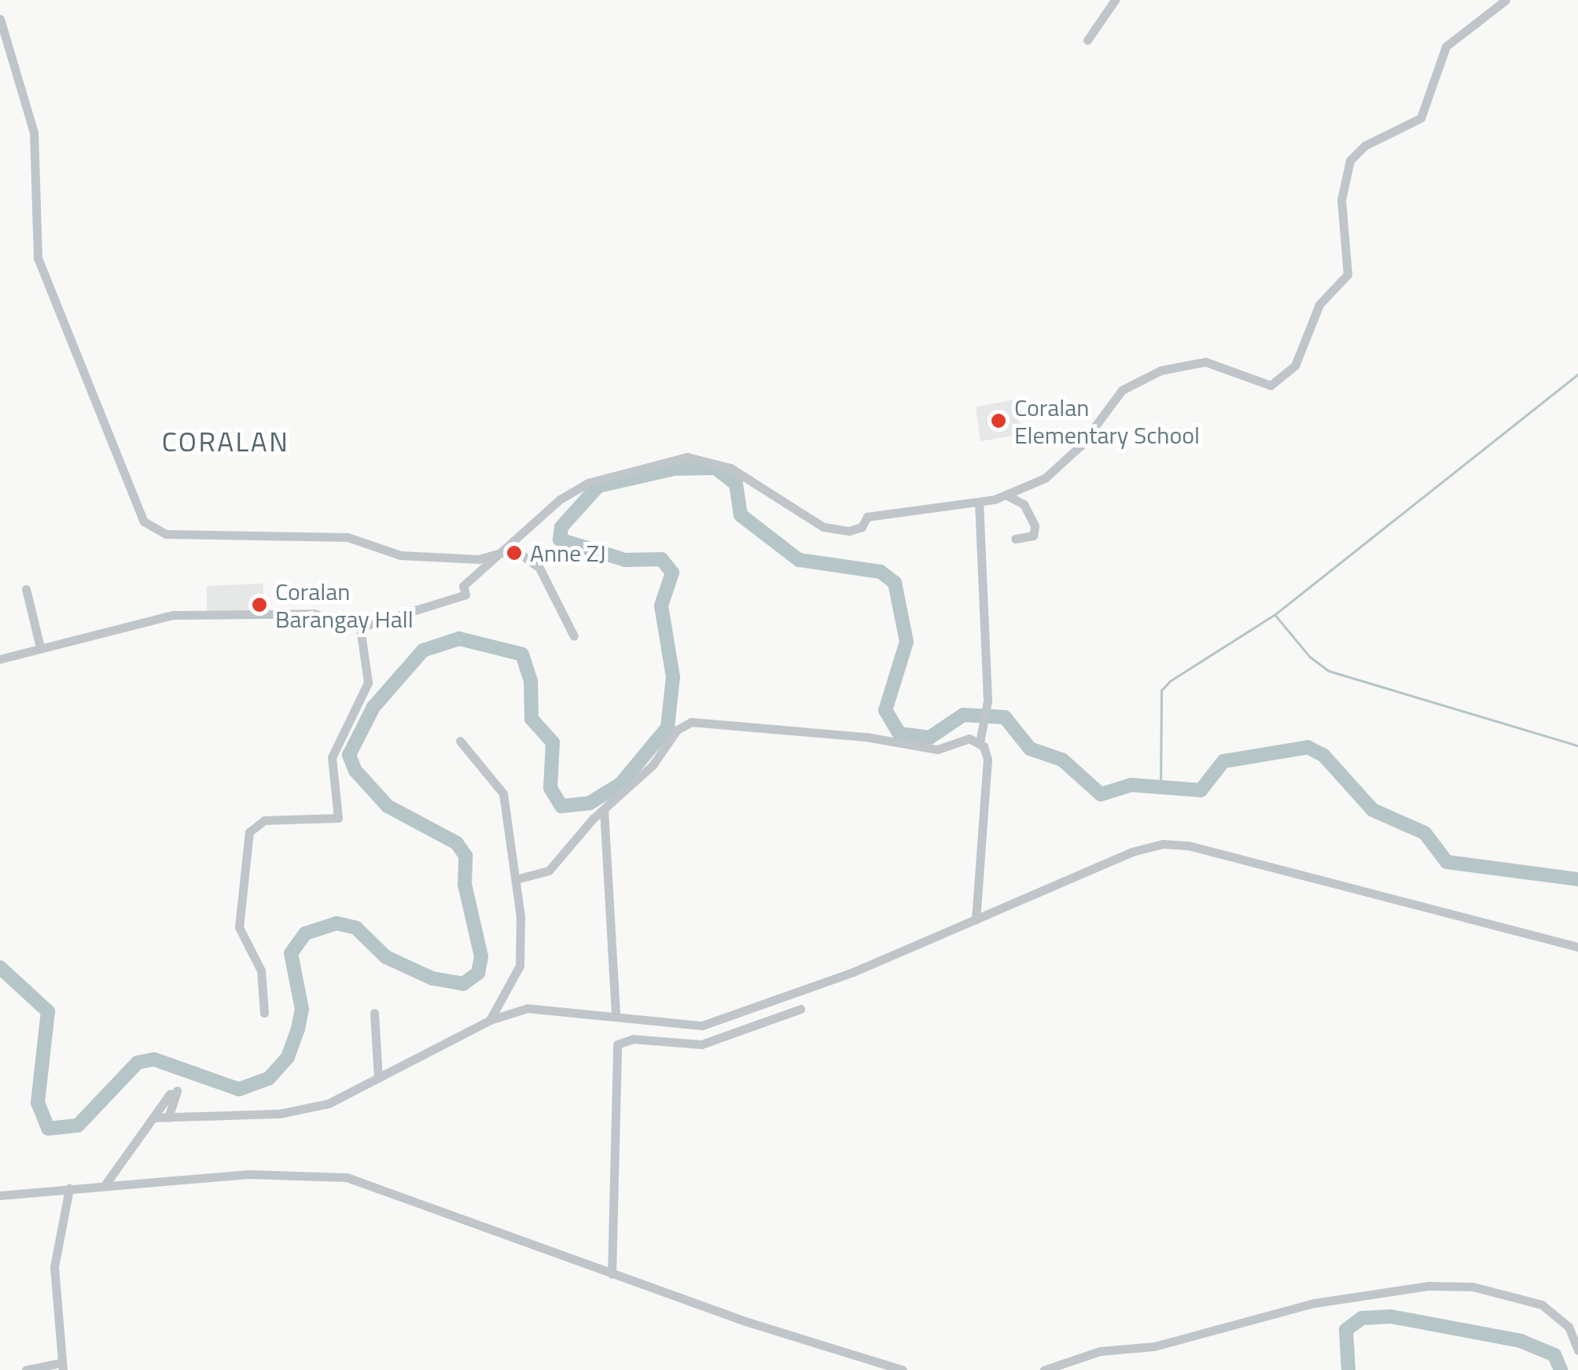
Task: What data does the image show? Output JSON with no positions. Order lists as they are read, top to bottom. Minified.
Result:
{"districts":["CORALAN"],"places":["Coralan Elementary School","Anne ZJ","Coralan Barangay Hall"]}
